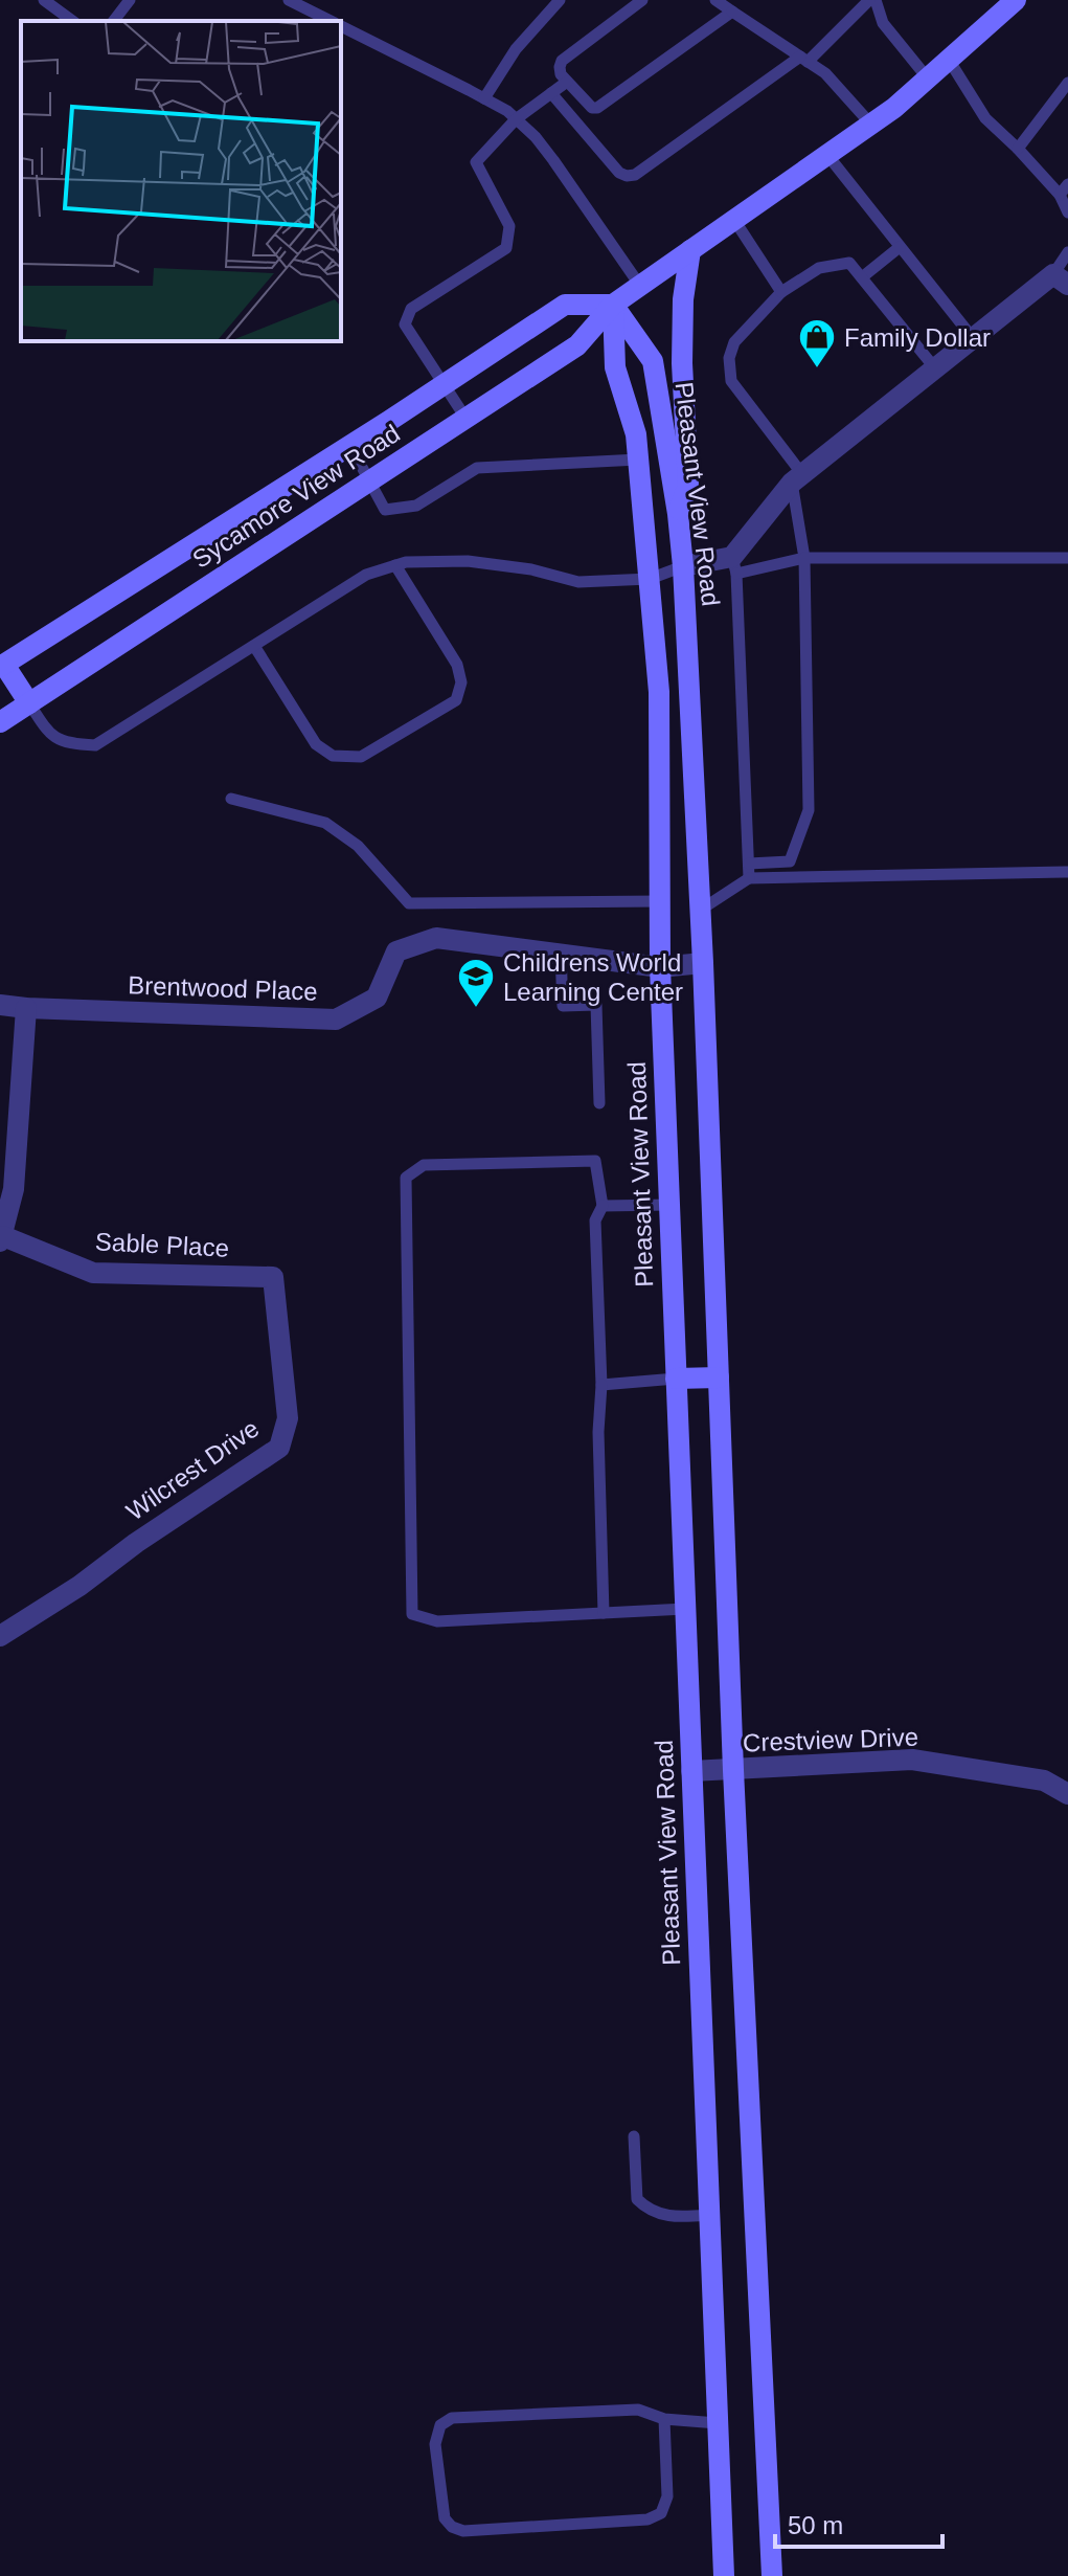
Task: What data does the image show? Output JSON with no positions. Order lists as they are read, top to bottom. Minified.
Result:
{"streets":{"main road":["Pleasant View Road","Sycamore View Road"],"street":["Brentwood Place","Sable Place","Wilcrest Drive","Crestview Drive"]},"crossings":[["Pleasant View Road","Sycamore View Road"],["Pleasant View Road","Brentwood Place"],["Pleasant View Road","Crestview Drive"],["Sable Place","Wilcrest Drive"]],"places":{"shop":["Family Dollar"],"school or university":["Childrens World Learning Center"]},"scale_bar":"50 m"}
